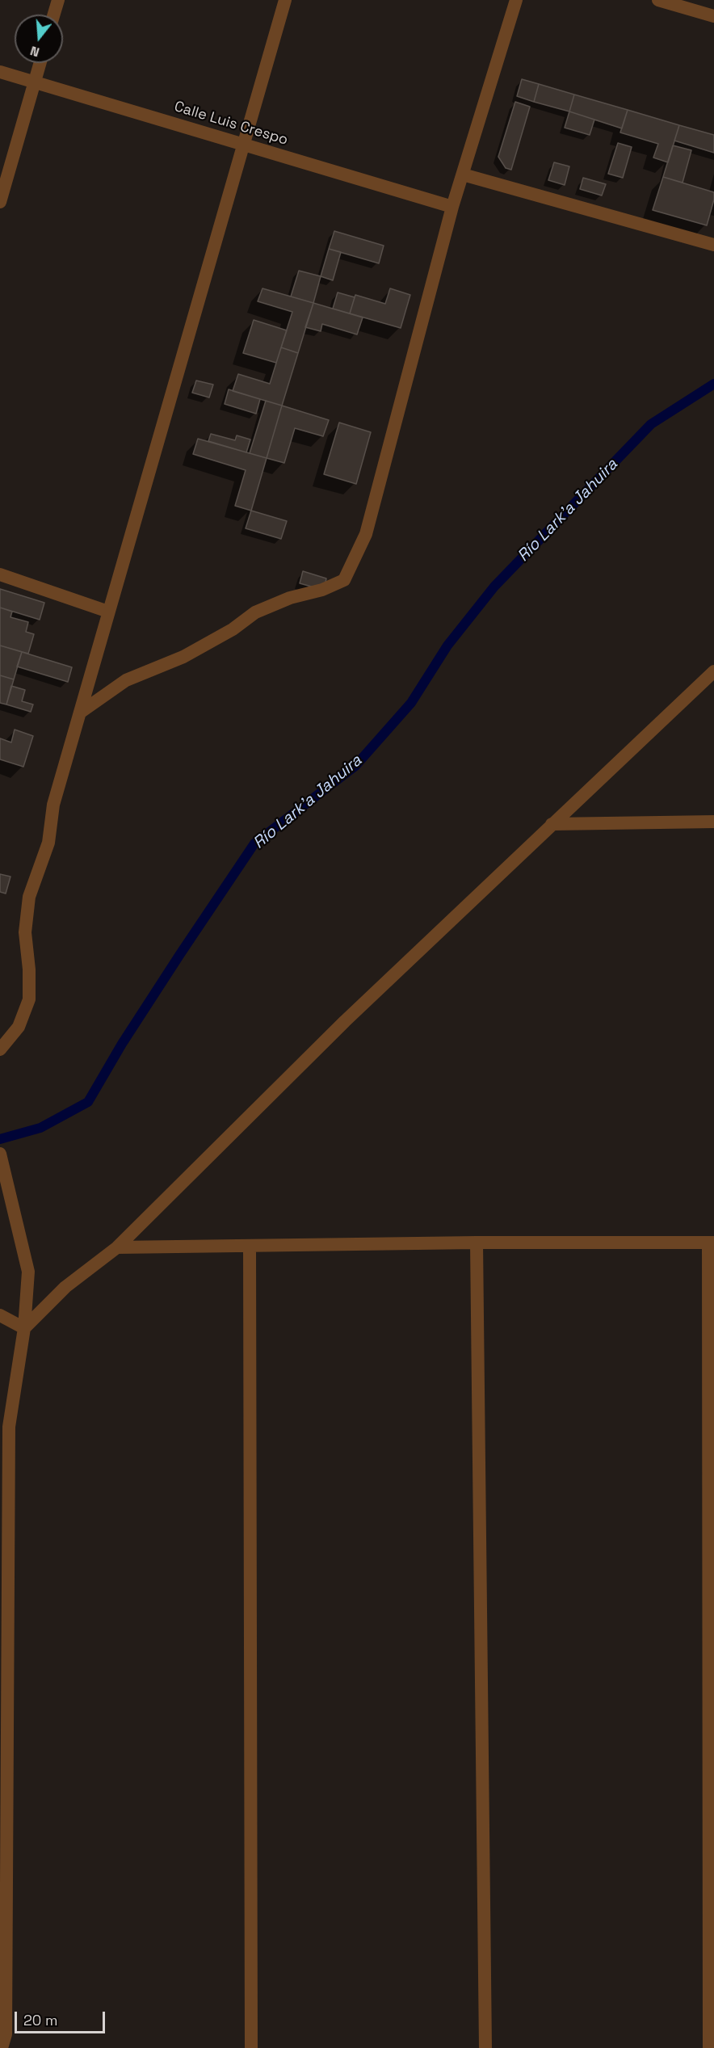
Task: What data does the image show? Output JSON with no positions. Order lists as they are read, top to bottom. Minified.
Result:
{"streets":{"street":["Calle Luis Crespo"]},"water":["Río Lark’a Jahuira"],"scale_bar":"20 m","north":"bottom"}
